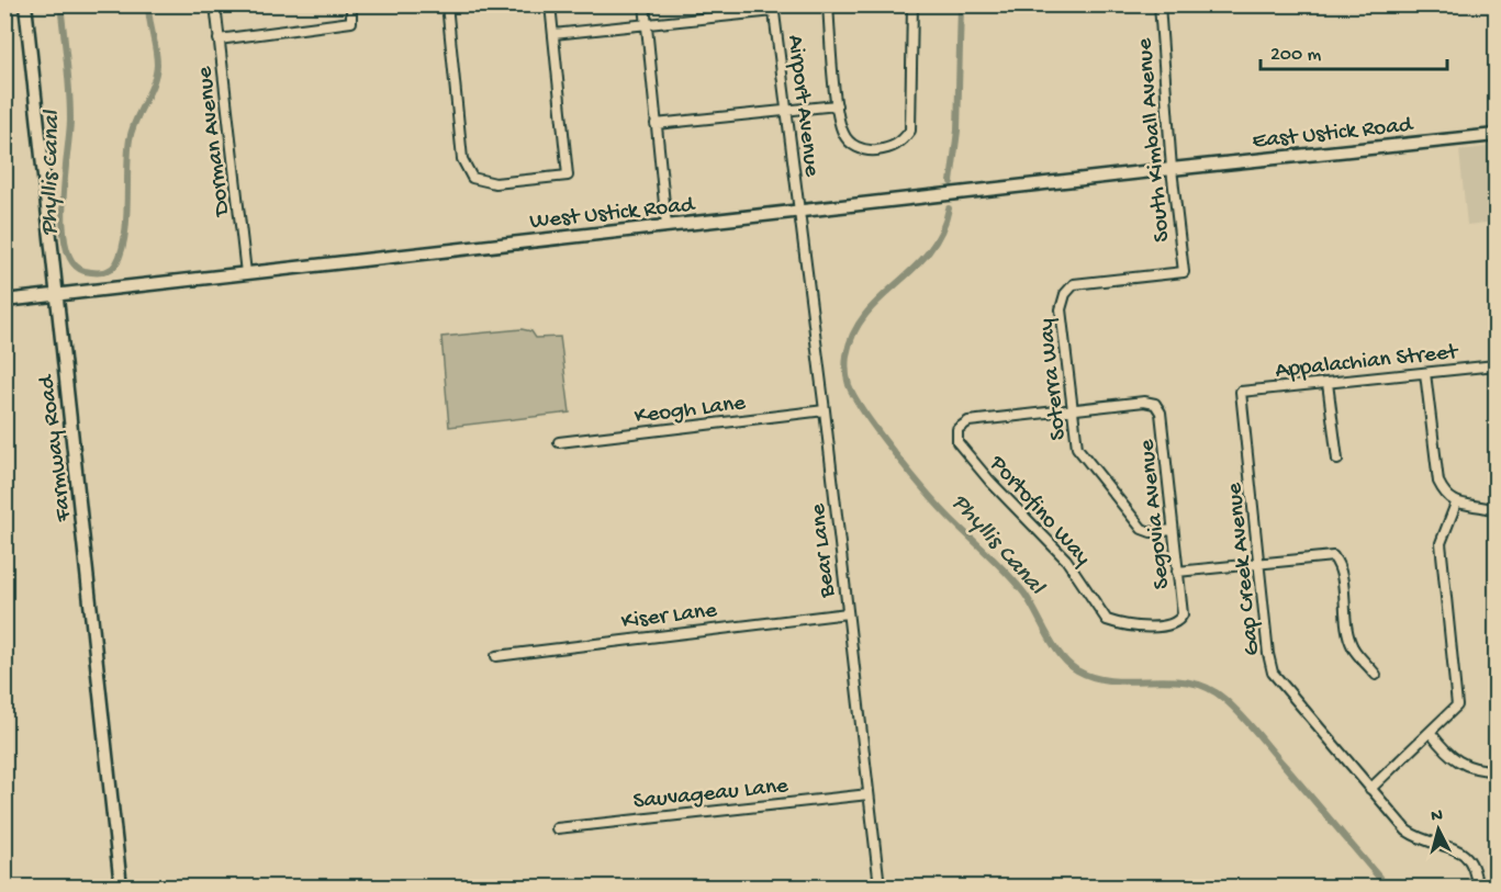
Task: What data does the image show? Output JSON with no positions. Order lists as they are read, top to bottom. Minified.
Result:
{"streets":{"main road":["East Ustick Road","West Ustick Road","Farmway Road"],"street":["Airport Avenue","South Kimball Avenue","Dorman Avenue","Appalachian Street","Soterra Way","Keogh Lane","Portofino Way","Segovia Avenue","Bear Lane","Gap Creek Avenue","Kiser Lane","Sauvageau Lane"]},"crossings":[["Airport Avenue","West Ustick Road"],["Airport Avenue","Bear Lane"],["East Ustick Road","South Kimball Avenue"],["East Ustick Road","West Ustick Road"],["South Kimball Avenue","West Ustick Road"],["South Kimball Avenue","Soterra Way"],["Dorman Avenue","West Ustick Road"],["West Ustick Road","Farmway Road"],["West Ustick Road","Bear Lane"],["Appalachian Street","Gap Creek Avenue"],["Soterra Way","Portofino Way"],["Soterra Way","Segovia Avenue"],["Keogh Lane","Bear Lane"],["Portofino Way","Segovia Avenue"],["Bear Lane","Kiser Lane"],["Bear Lane","Sauvageau Lane"]],"water":["Phyllis Canal"],"scale_bar":"200 m","north":"top"}
